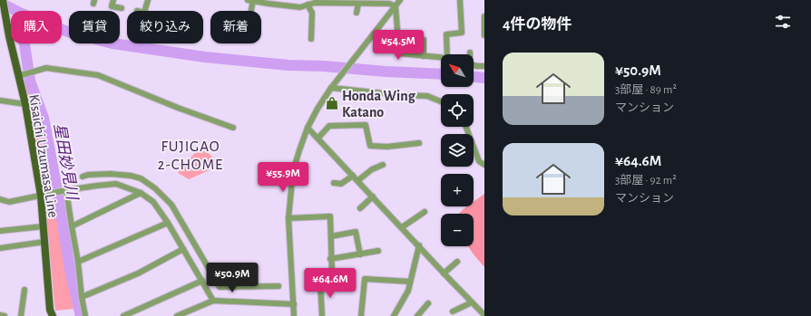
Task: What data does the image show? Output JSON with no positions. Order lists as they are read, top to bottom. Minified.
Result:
{"streets":{"main road":["Kisaichi Uzumasa Line"]},"districts":["FUJIGAO 2-CHOME"],"water":["星田妙見川"],"places":{"shop":["Honda Wing Katano"]},"north":"top left","page":{"heading":"4件の物件","chip":["購入","賃貸","絞り込み","新着"],"price":["¥54.5M","¥55.9M","¥50.9M","¥64.6M"],"list":[{"name":"¥50.9M","note":"3部屋 · 89 m² · マンション"},{"name":"¥64.6M","note":"3部屋 · 92 m² · マンション"}],"map_buttons":["+","−"]}}
